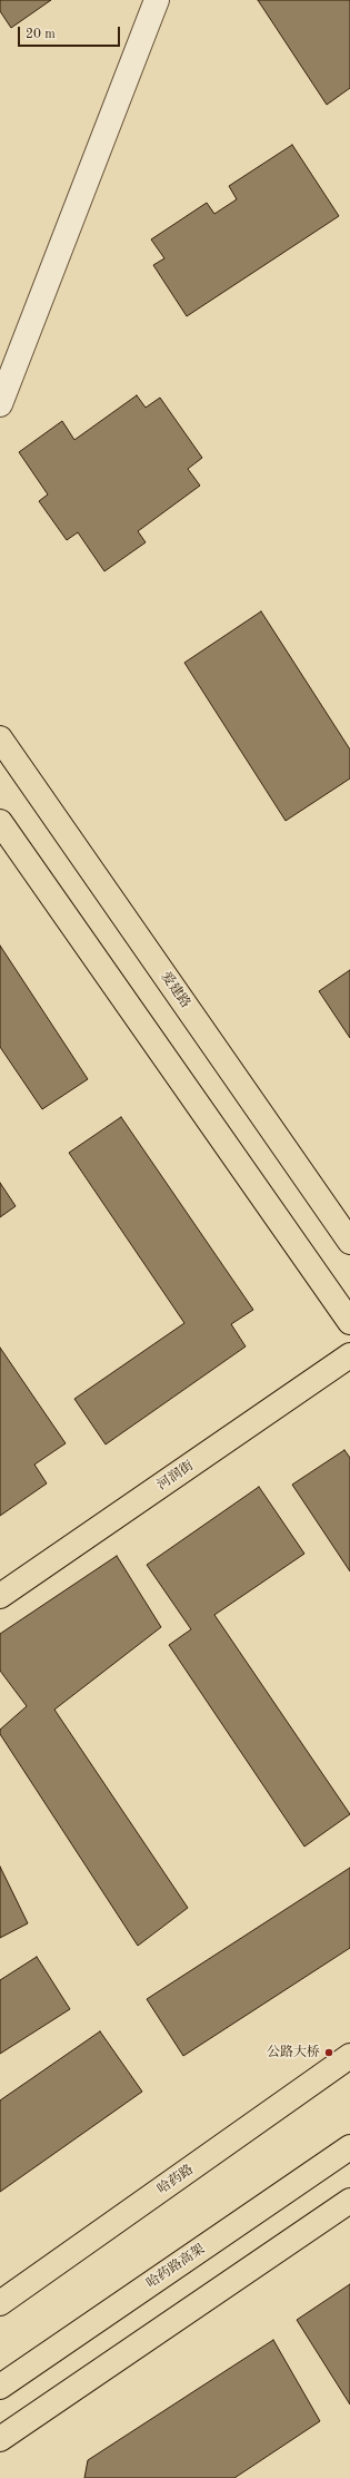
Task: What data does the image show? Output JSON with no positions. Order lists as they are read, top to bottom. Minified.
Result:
{"streets":{"main road":["爱建路","河润街","哈药路","哈药路高架"]},"places":["公路大桥"],"scale_bar":"20 m"}
